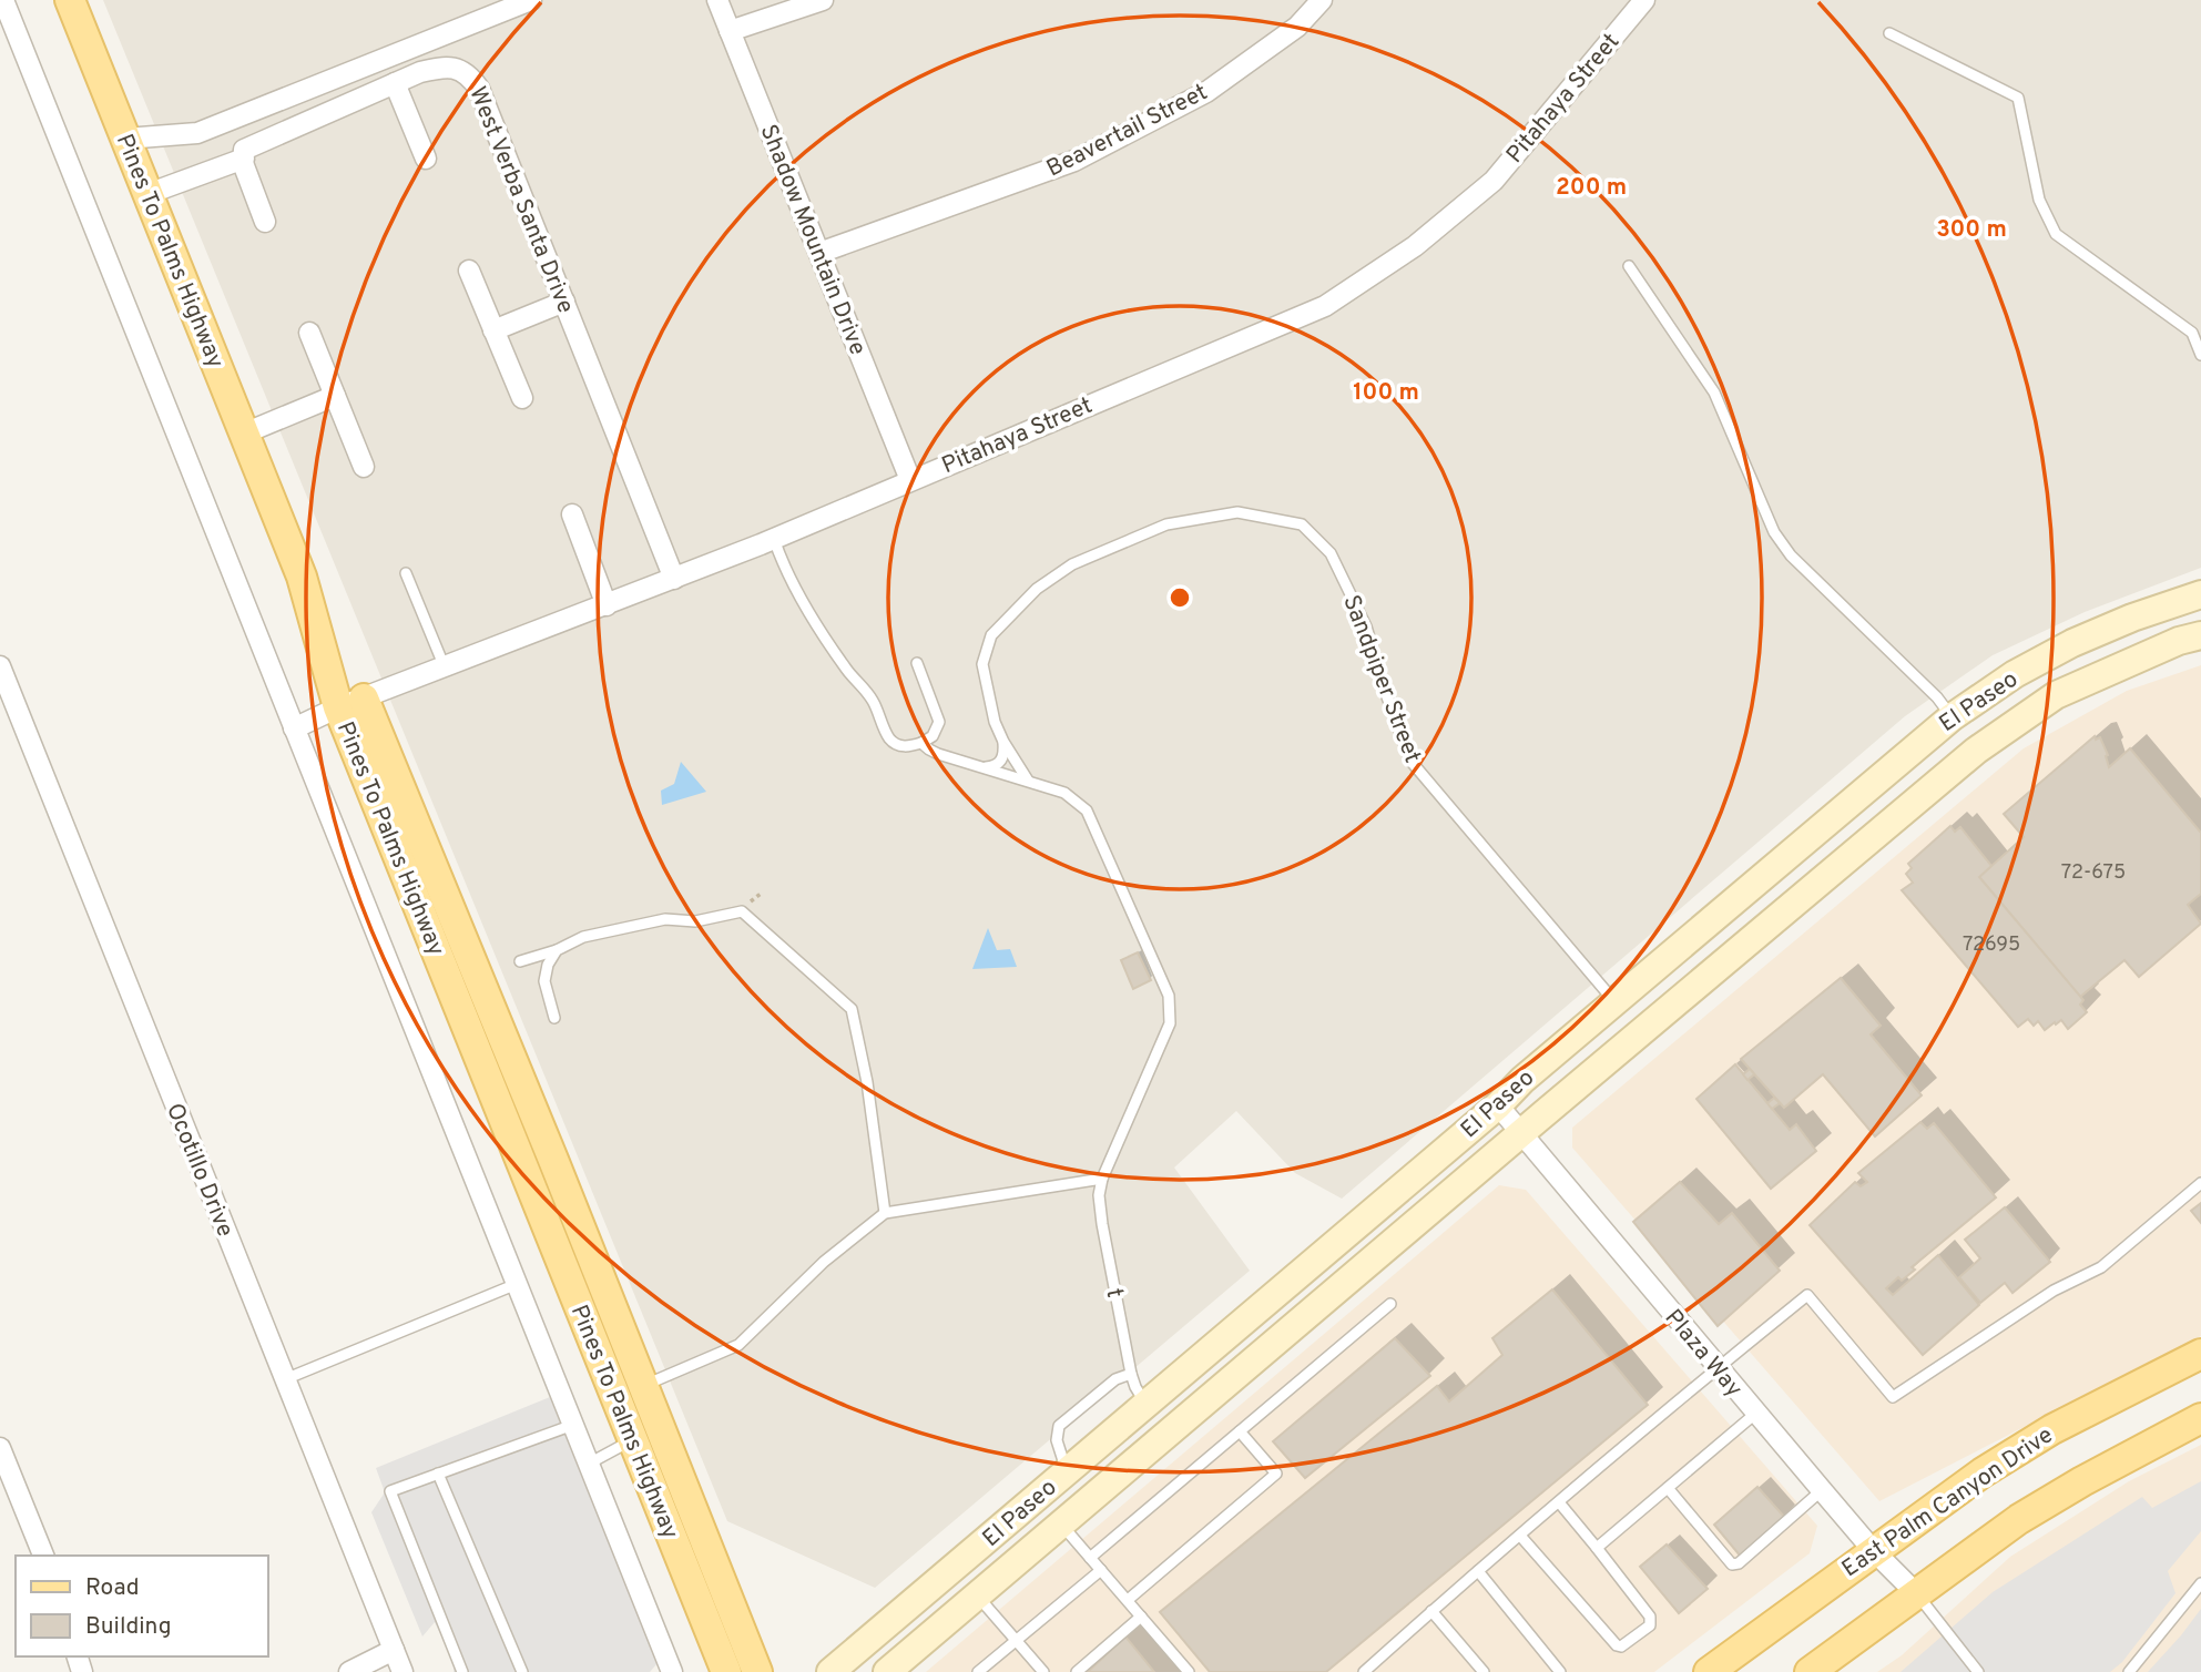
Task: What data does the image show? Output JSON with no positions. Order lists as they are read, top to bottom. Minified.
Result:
{"streets":{"main road":["Pines To Palms Highway","East Palm Canyon Drive"],"street":["Pitahaya Street","Beavertail Street","West Verba Santa Drive","Shadow Mountain Drive","El Paseo","Ocotillo Drive","Plaza Way"],"lane":["Sandpiper Street","t"]},"crossings":[["Pitahaya Street","West Verba Santa Drive"],["Pitahaya Street","Shadow Mountain Drive"],["Pitahaya Street","Pines To Palms Highway"],["Beavertail Street","Shadow Mountain Drive"],["West Verba Santa Drive","Pines To Palms Highway"],["Sandpiper Street","El Paseo"],["El Paseo","t"],["El Paseo","Plaza Way"],["Plaza Way","East Palm Canyon Drive"]],"house_numbers":["72-675","72695"],"legend":["Road","Building"],"rings":["200 m","300 m","100 m"]}
